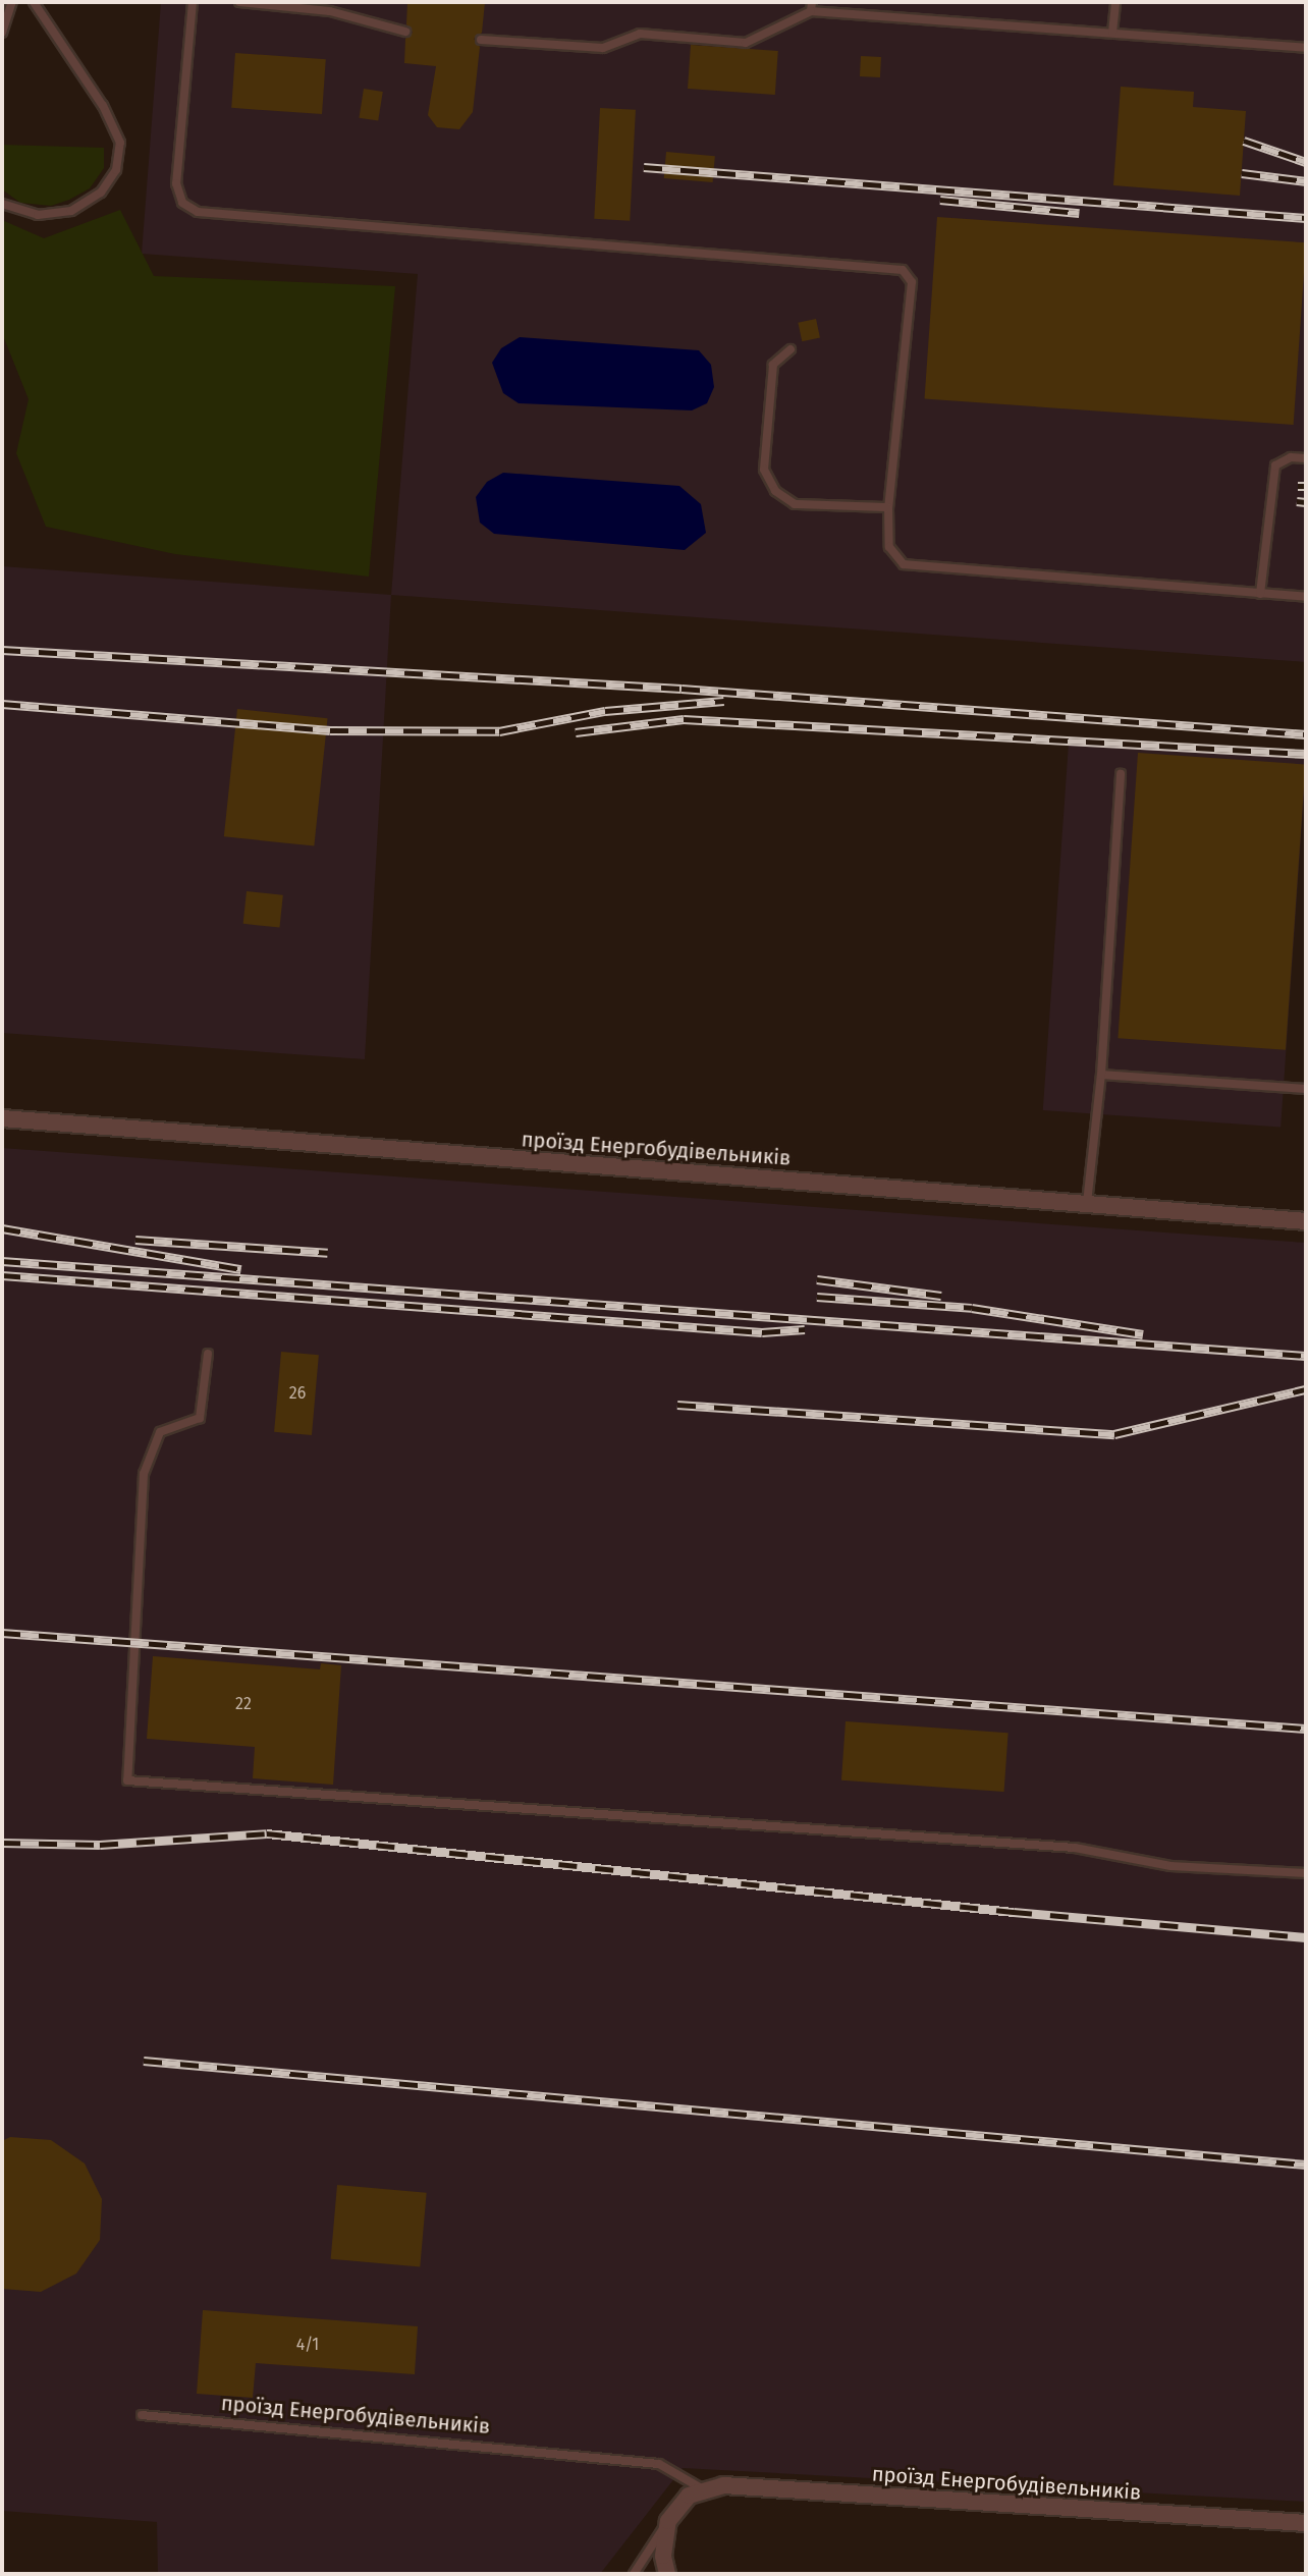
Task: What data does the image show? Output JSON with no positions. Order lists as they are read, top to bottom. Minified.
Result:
{"streets":{"street":["проїзд Енергобудівельників"]},"house_numbers":["26","22","4/1"]}
